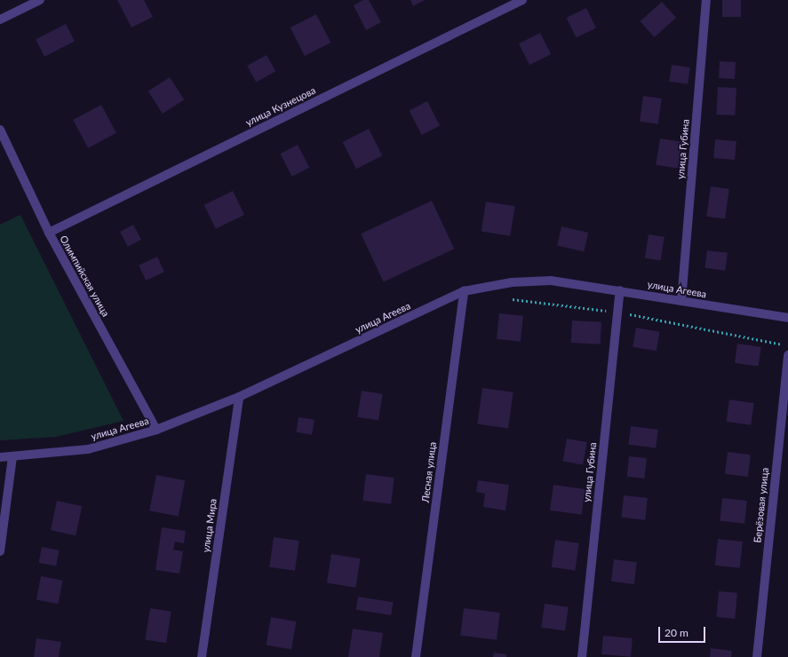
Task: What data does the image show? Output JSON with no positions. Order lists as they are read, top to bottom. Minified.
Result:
{"streets":{"street":["улица Кузнецова","улица Губина","Олимпийская улица","улица Агеева","Лесная улица","Берёзовая улица","улица Мира"]},"crossings":[["улица Кузнецова","Олимпийская улица"],["улица Губина","улица Агеева"],["Олимпийская улица","улица Агеева"],["улица Агеева","Лесная улица"],["улица Агеева","улица Мира"]],"scale_bar":"20 m"}
